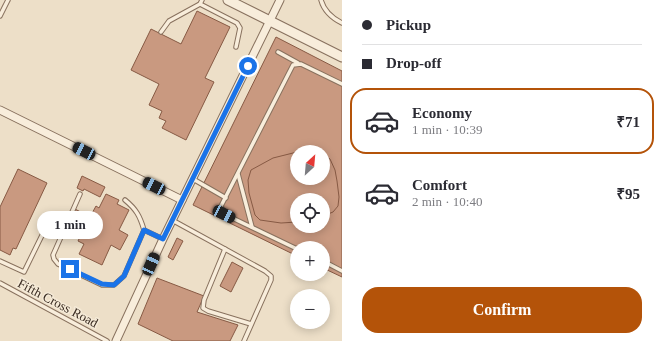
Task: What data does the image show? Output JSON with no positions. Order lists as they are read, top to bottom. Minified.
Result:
{"streets":{"lane":["Fifth Cross Road"]},"north":"top right","page":{"banner":["Pickup","Drop-off"],"list":[{"name":"Economy","note":"1 min · 10:39","value":"₹71"},{"name":"Comfort","note":"2 min · 10:40","value":"₹95"}],"map_buttons":["+","−"],"bubble":"1 min","buttons":"Confirm"}}
